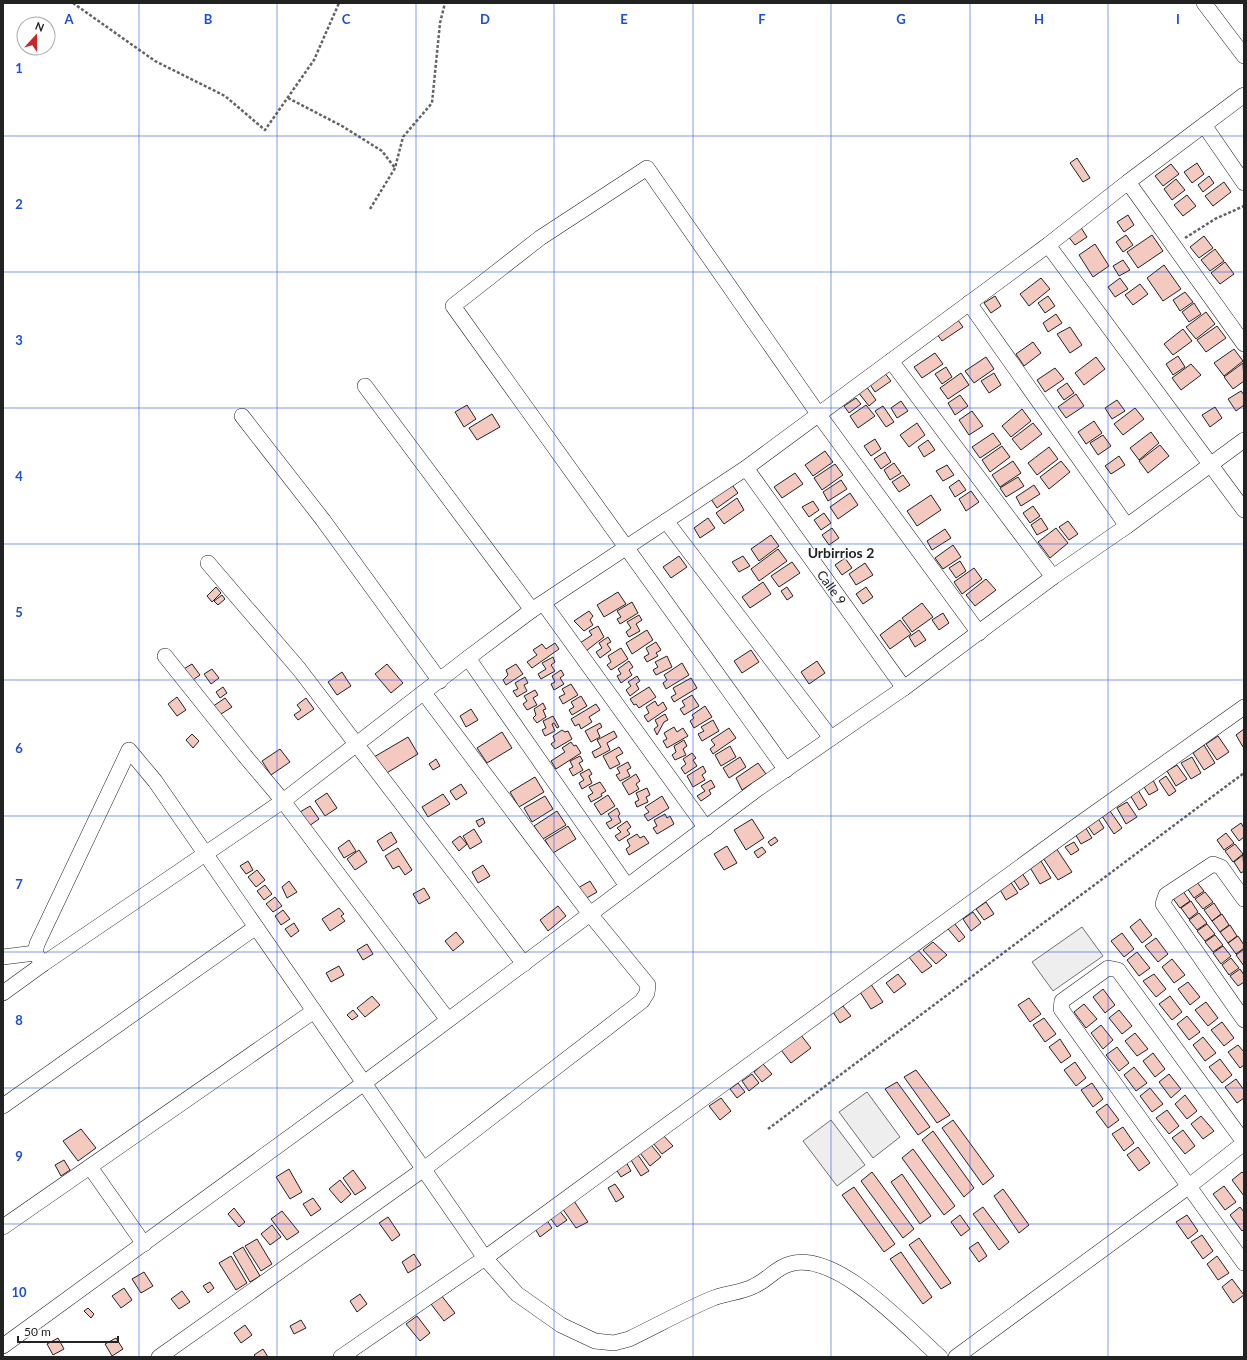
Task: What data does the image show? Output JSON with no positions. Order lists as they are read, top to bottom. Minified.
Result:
{"streets":{"street":["Calle 9"]},"districts":["Urbirrios 2"],"scale_bar":"50 m","north":"top","grid":{"columns":["A","B","C","D","E","F","G","H","I"],"rows":["1","2","3","4","5","6","7","8","9","10"]}}
